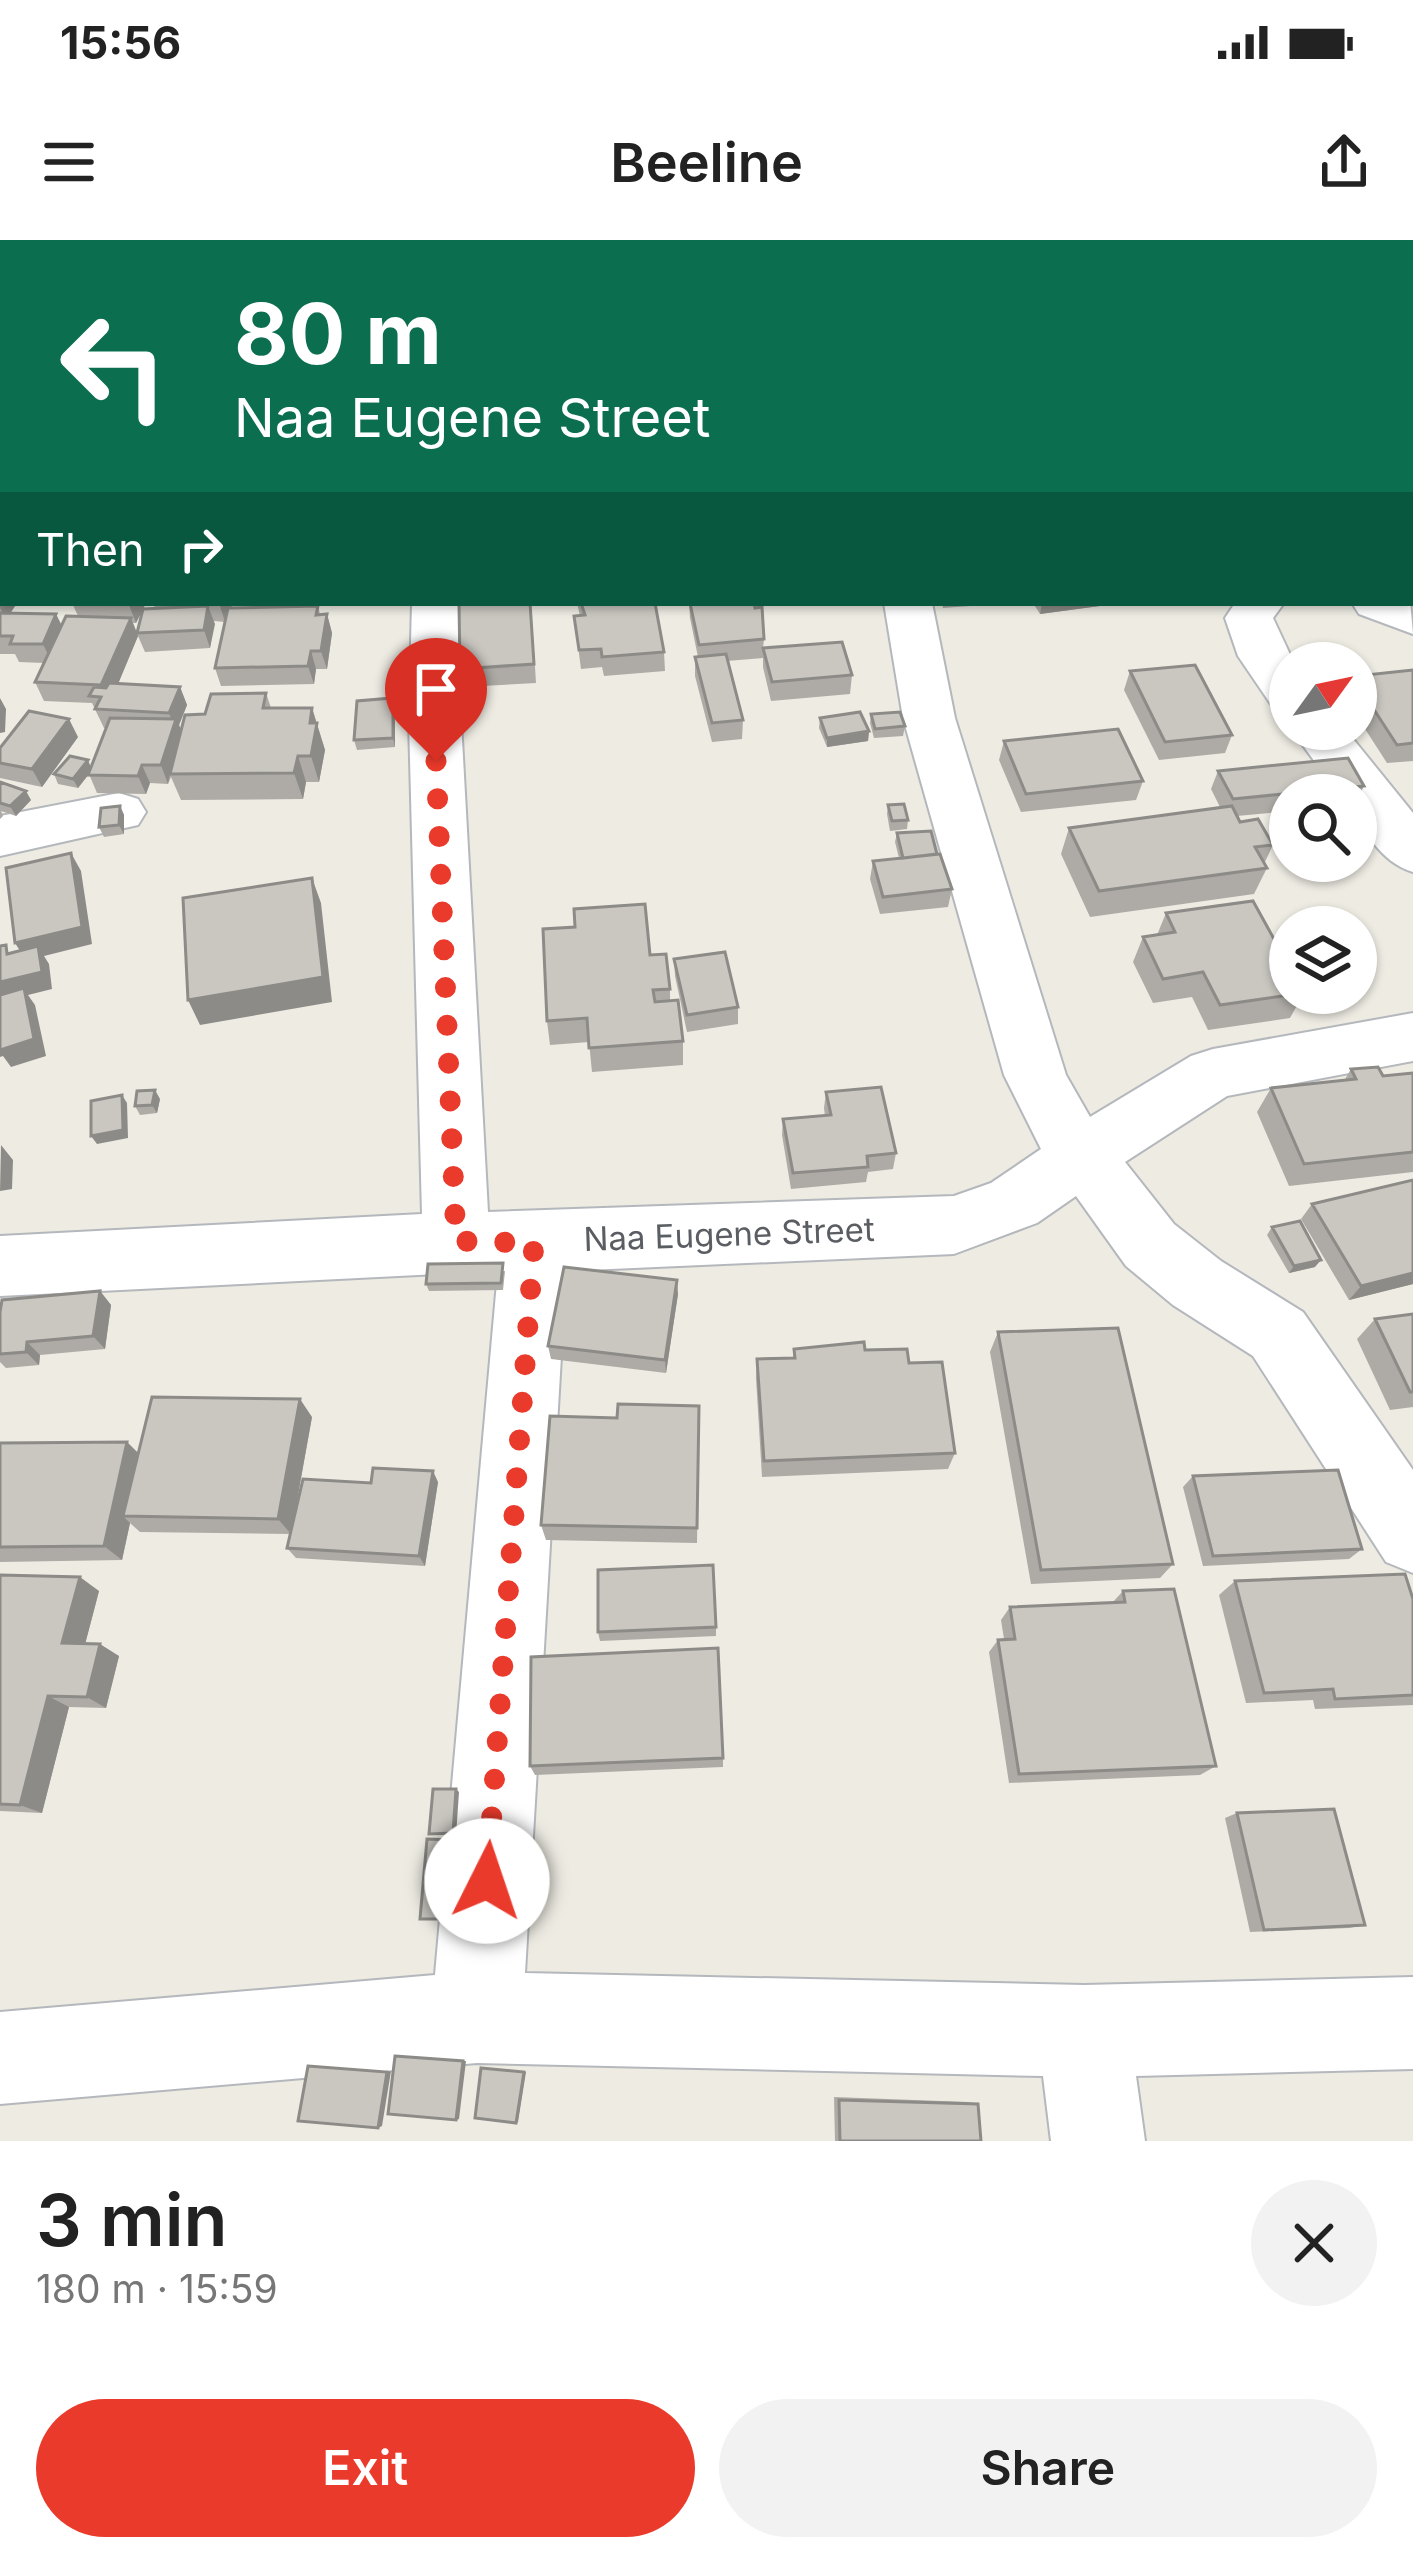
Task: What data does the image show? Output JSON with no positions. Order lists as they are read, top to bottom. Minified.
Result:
{"streets":{"street":["Naa Eugene Street"]},"north":"top right","page":{"status":"15:56","header":"Beeline","turn":["80 m","Naa Eugene Street"],"then":"Then","heading":["3 min","180 m · 15:59"],"buttons":["Exit","Share"]}}
